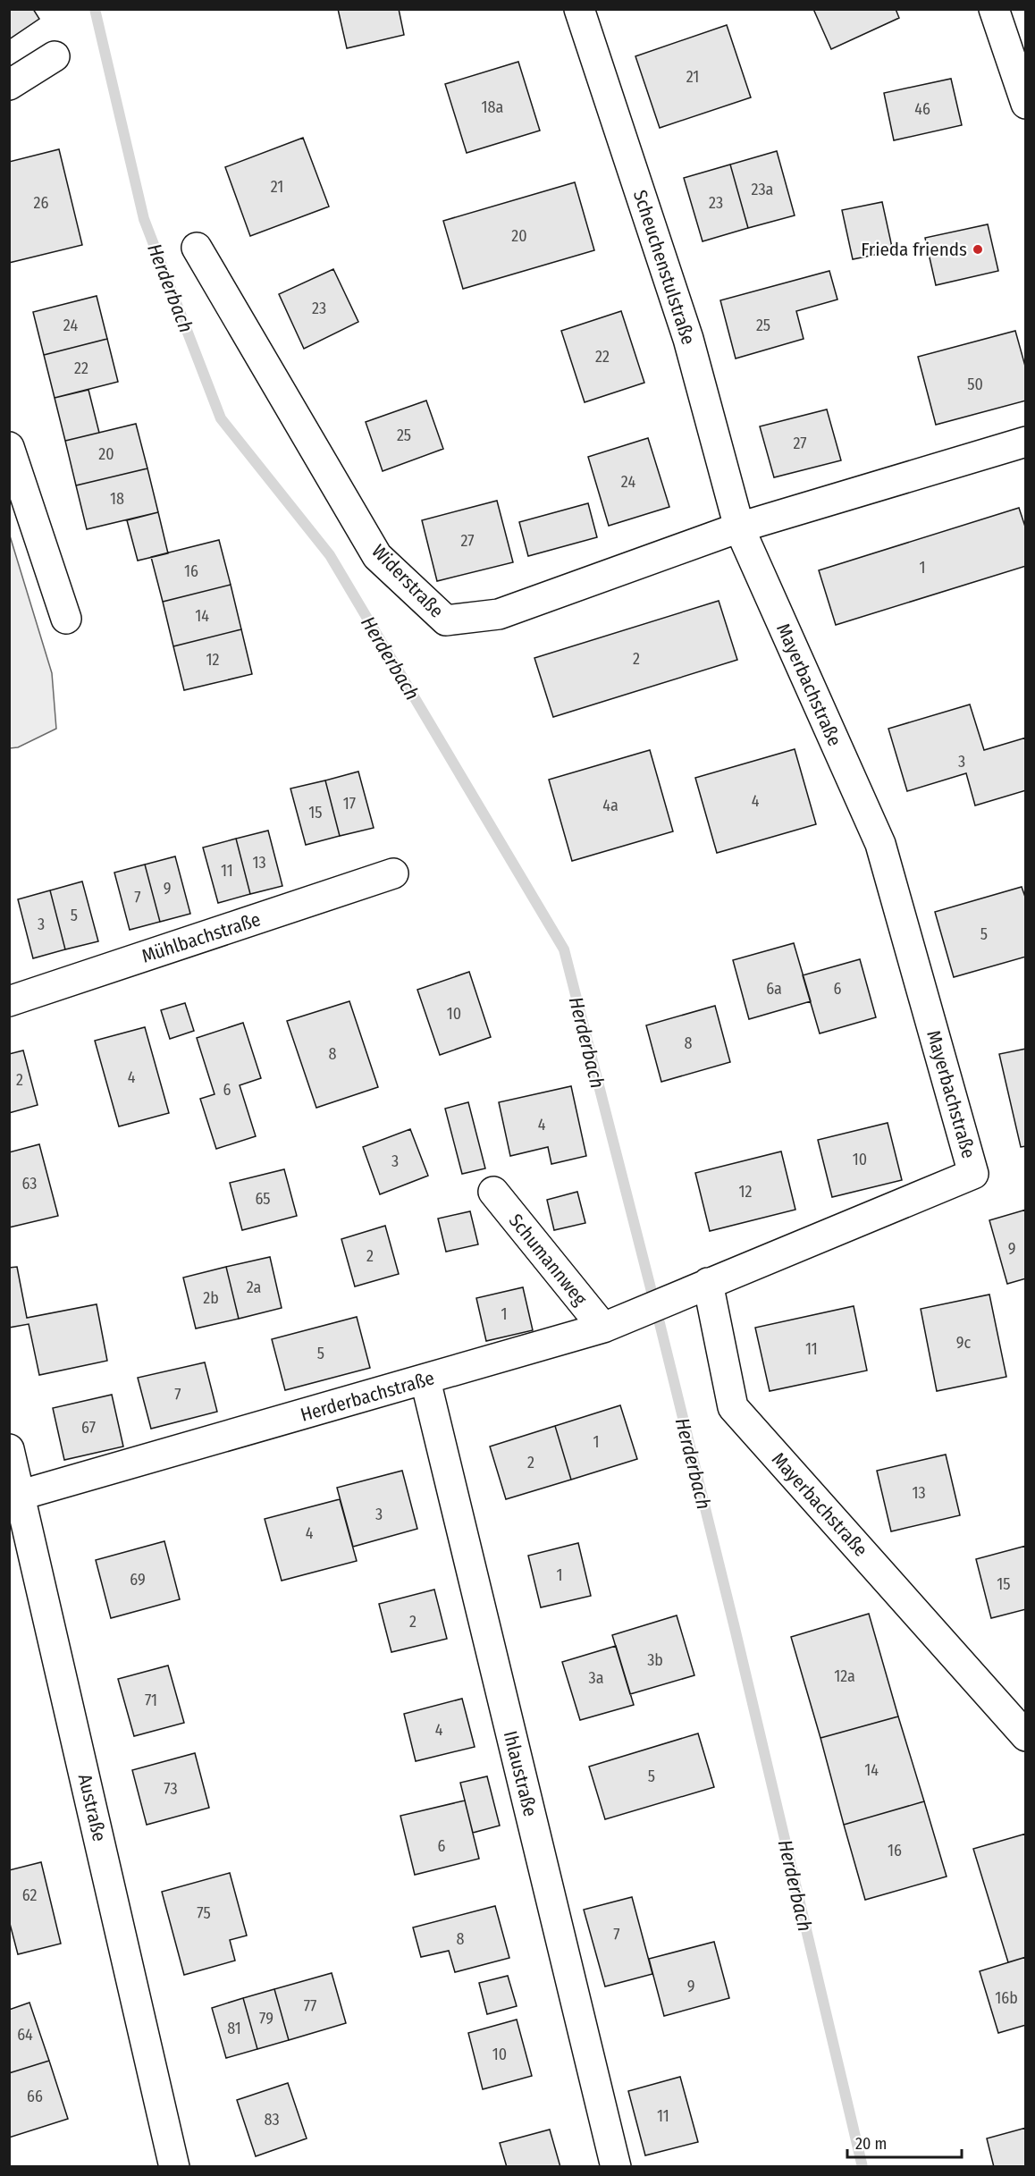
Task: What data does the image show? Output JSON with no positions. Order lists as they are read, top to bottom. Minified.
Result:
{"streets":{"street":["Scheuchenstulstraße","Widerstraße","Mayerbachstraße","Mühlbachstraße","Schumannweg","Herderbachstraße","Ihlaustraße","Austraße"]},"crossings":[["Scheuchenstulstraße","Widerstraße"],["Scheuchenstulstraße","Mayerbachstraße"],["Widerstraße","Mayerbachstraße"],["Mayerbachstraße","Herderbachstraße"],["Schumannweg","Herderbachstraße"],["Herderbachstraße","Ihlaustraße"],["Herderbachstraße","Austraße"]],"water":["Herderbach"],"places":["Frieda friends"],"house_numbers":["21","18a","46","21","23a","26","23","20","23","24","25","22","22","50","25","27","20","24","18","27","1","16","14","2","12","3","4","17","4a","15","13","11","9","7","5","3","5","6a","6","10","8","8","4","2","6","4","10","3","63","12","65","9","2","2a","2b","1","9c","11","5","7","67","1","2","13","3","4","1","69","15","2","3b","12a","3a","71","4","14","5","73","6","16","62","75","7","8","9","16b","77","79","81","64","10","66","11","83"],"scale_bar":"20 m"}
